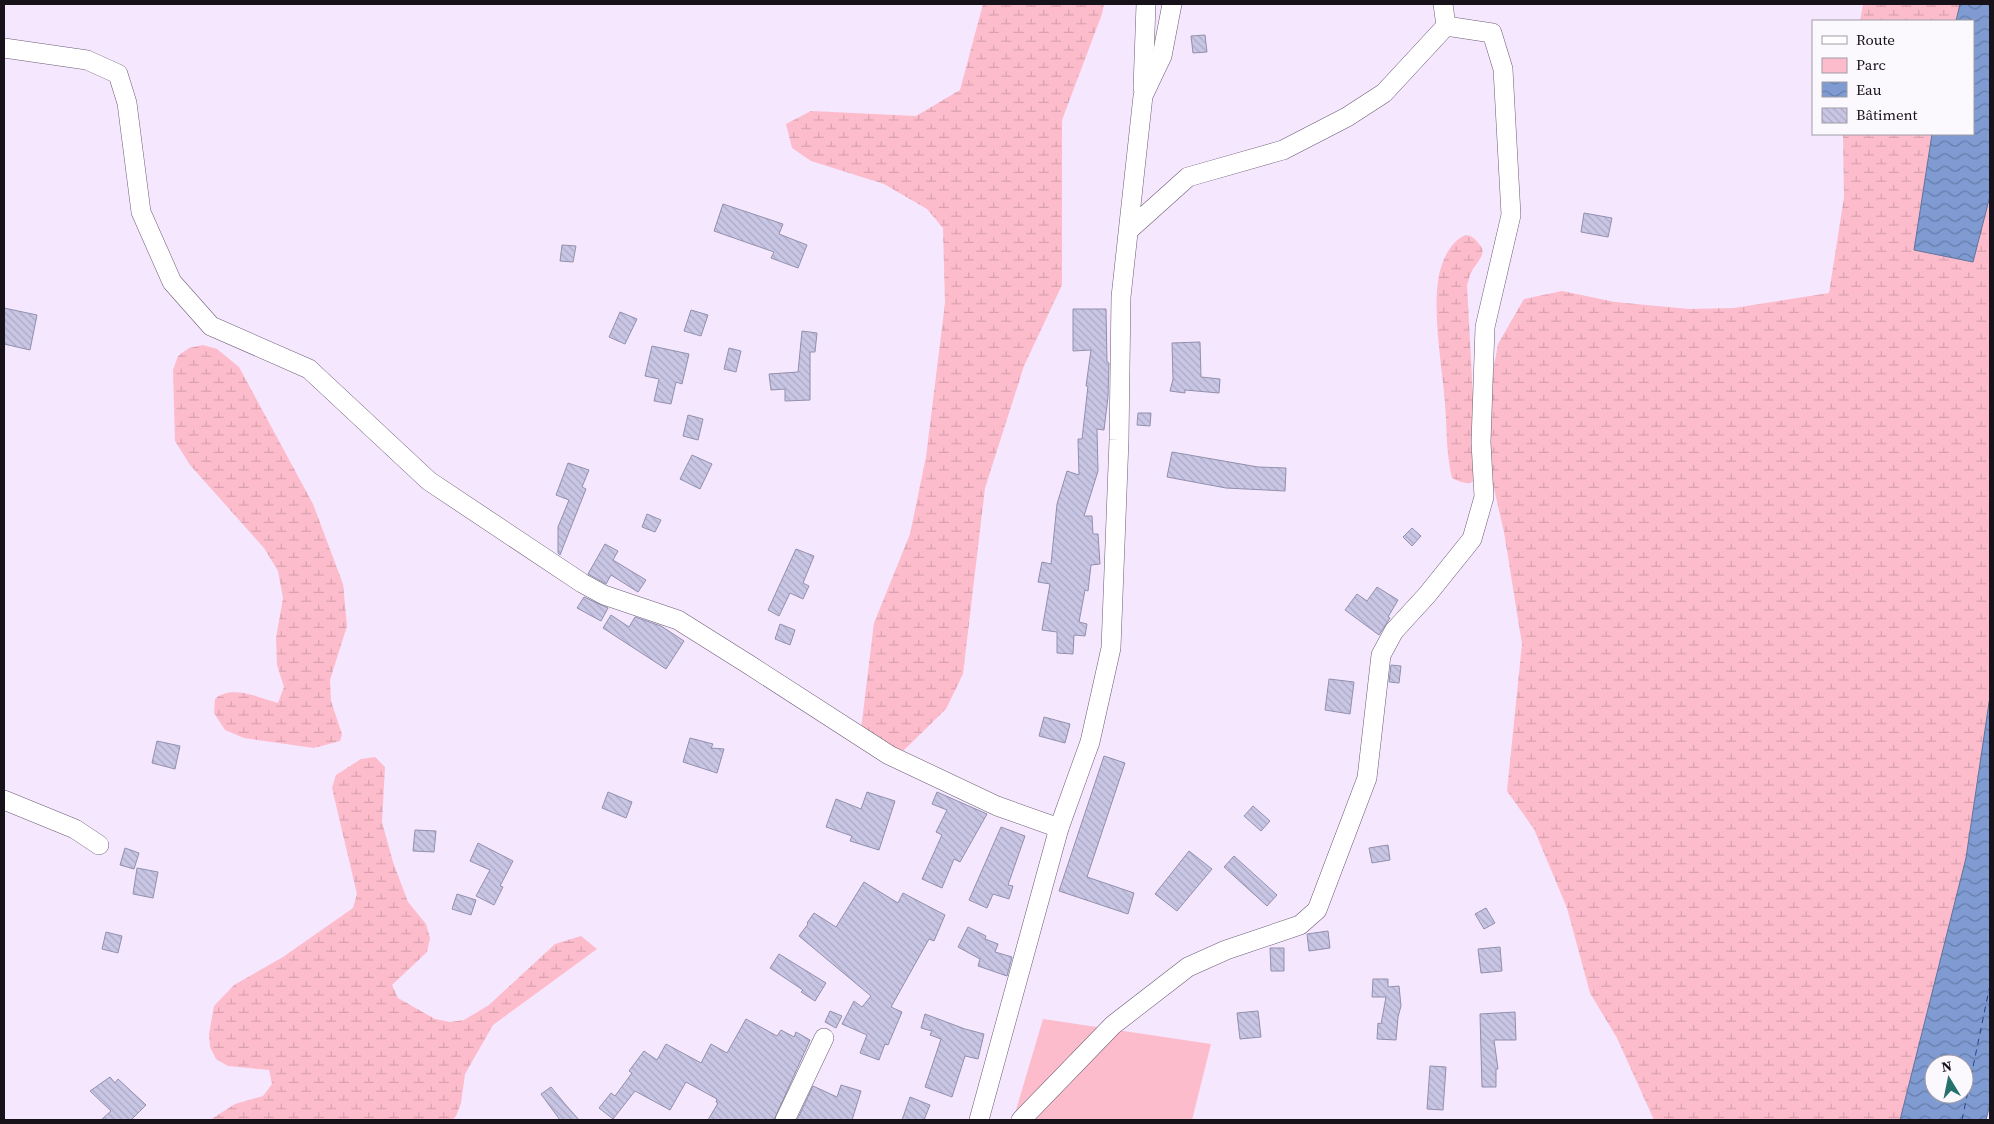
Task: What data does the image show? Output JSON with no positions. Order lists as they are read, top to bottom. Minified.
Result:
{"legend":["Route","Parc","Eau","Bâtiment"],"north":"top"}
